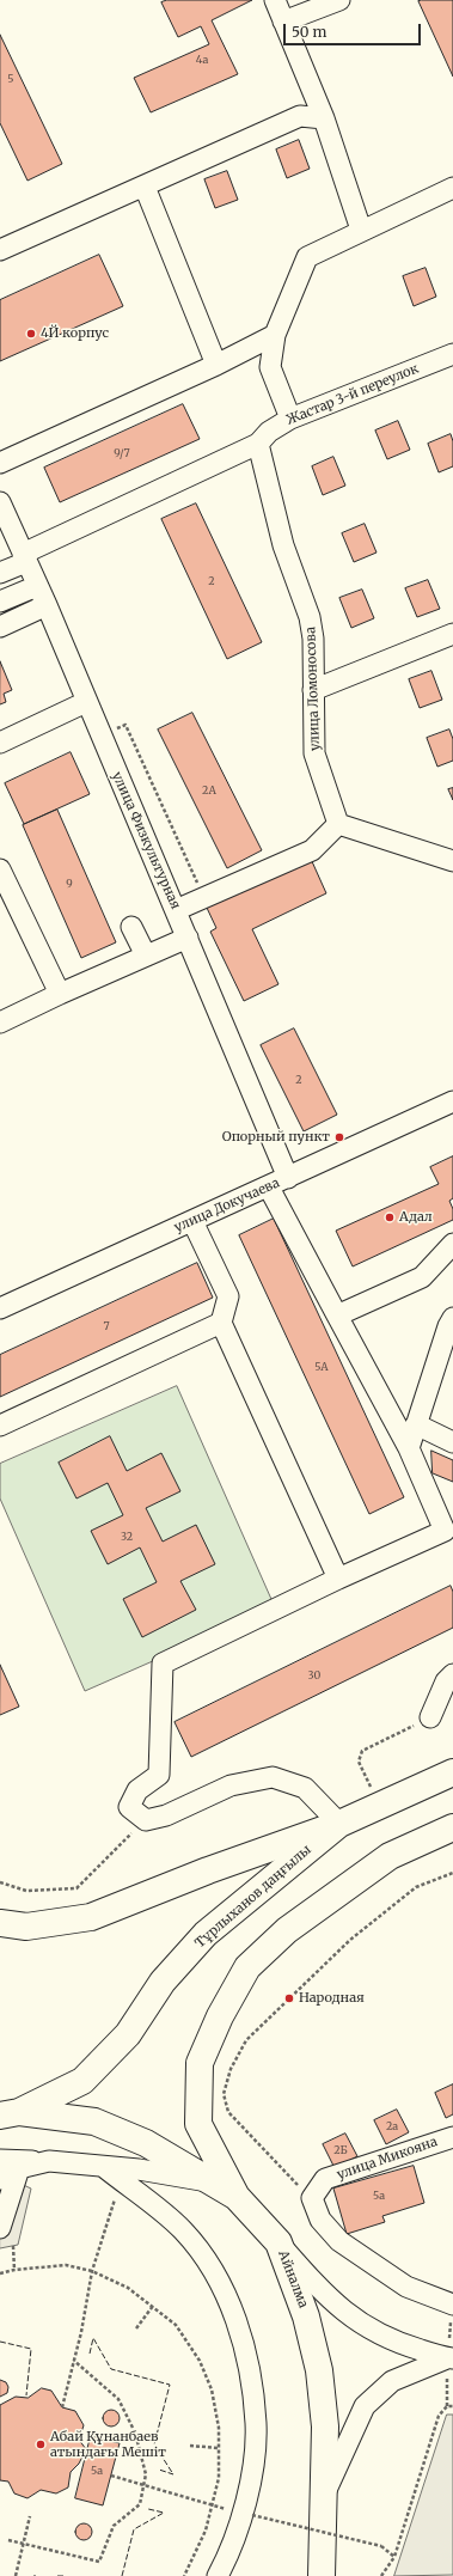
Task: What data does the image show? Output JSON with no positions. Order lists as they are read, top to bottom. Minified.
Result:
{"streets":{"main road":["Тұрлыханов даңғылы","Айналма"],"street":["Жастар 3-й переулок","улица Ломоносова","улица Физкультурная","улица Докучаева","улица Микояна"]},"crossings":[["Жастар 3-й переулок","улица Ломоносова"],["Жастар 3-й переулок","улица Физкультурная"],["улица Физкультурная","улица Докучаева"],["Тұрлыханов даңғылы","Айналма"]],"places":["4Й корпус","Опорный пункт","Адал","Народная","Абай Құнанбаев атындағы Мешіт"],"house_numbers":["4а","5","9/7","2","2А","9","2","7","5А","32","30","2а","2Б","5а","5а"],"scale_bar":"50 m"}
